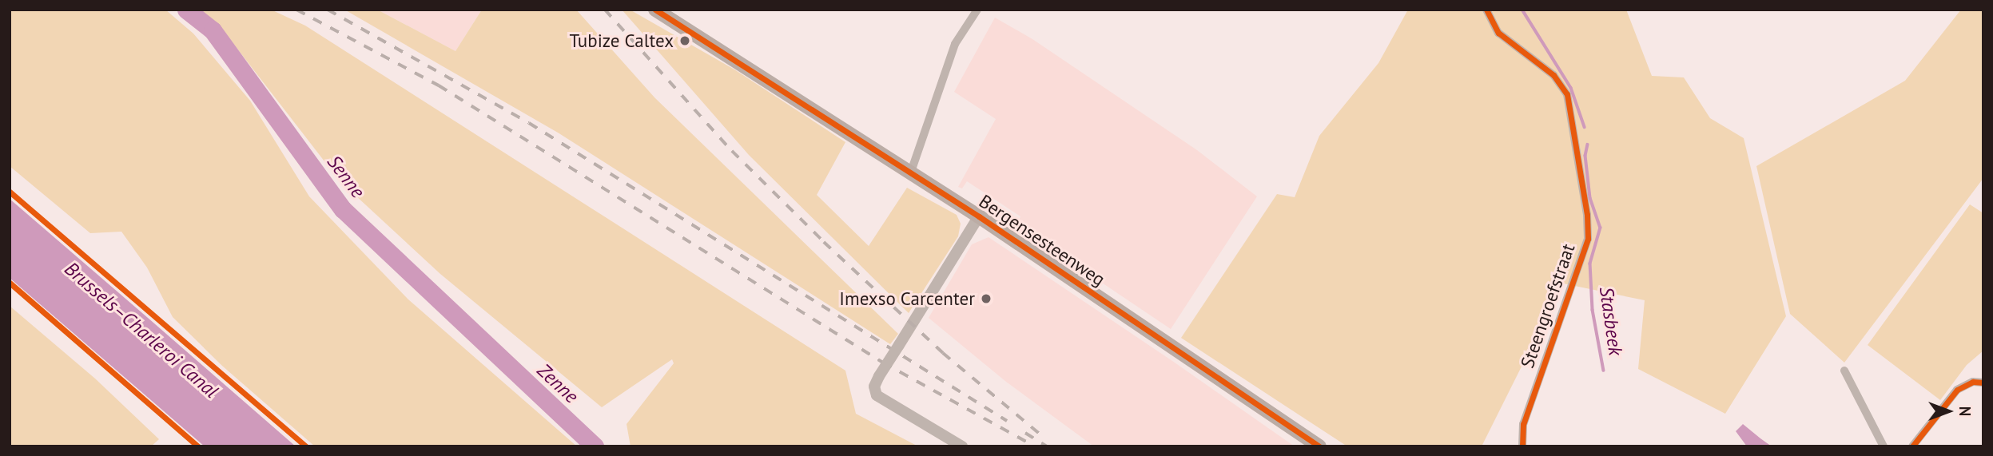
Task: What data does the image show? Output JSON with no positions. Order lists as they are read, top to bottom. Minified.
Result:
{"streets":{"main road":["Bergensesteenweg"],"street":["Steengroefstraat"]},"water":["Senne","Stasbeek","Brussels–Charleroi Canal","Zenne"],"places":["Tubize Caltex","Imexso Carcenter"],"north":"right"}
